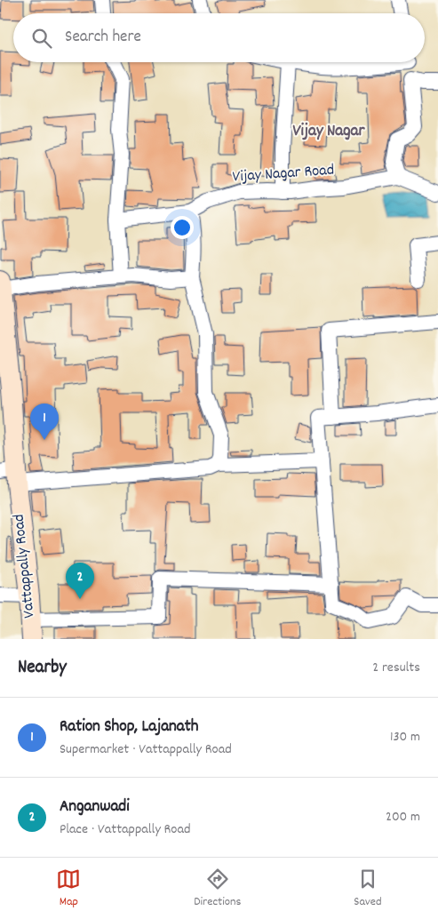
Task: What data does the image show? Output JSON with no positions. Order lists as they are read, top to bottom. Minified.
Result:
{"streets":{"main road":["Vattappally Road"],"street":["Vijay Nagar Road"]},"districts":["Vijay Nagar"],"page":{"search":"Search here","pins":["1","2"],"heading":["Nearby","2 results"],"list":[{"mark":"1","name":"Ration Shop, Lajanath","note":"Supermarket · Vattappally Road","value":"130 m"},{"mark":"2","name":"Anganwadi","note":"Place · Vattappally Road","value":"200 m"}],"nav":["Map","Directions","Saved"]}}
